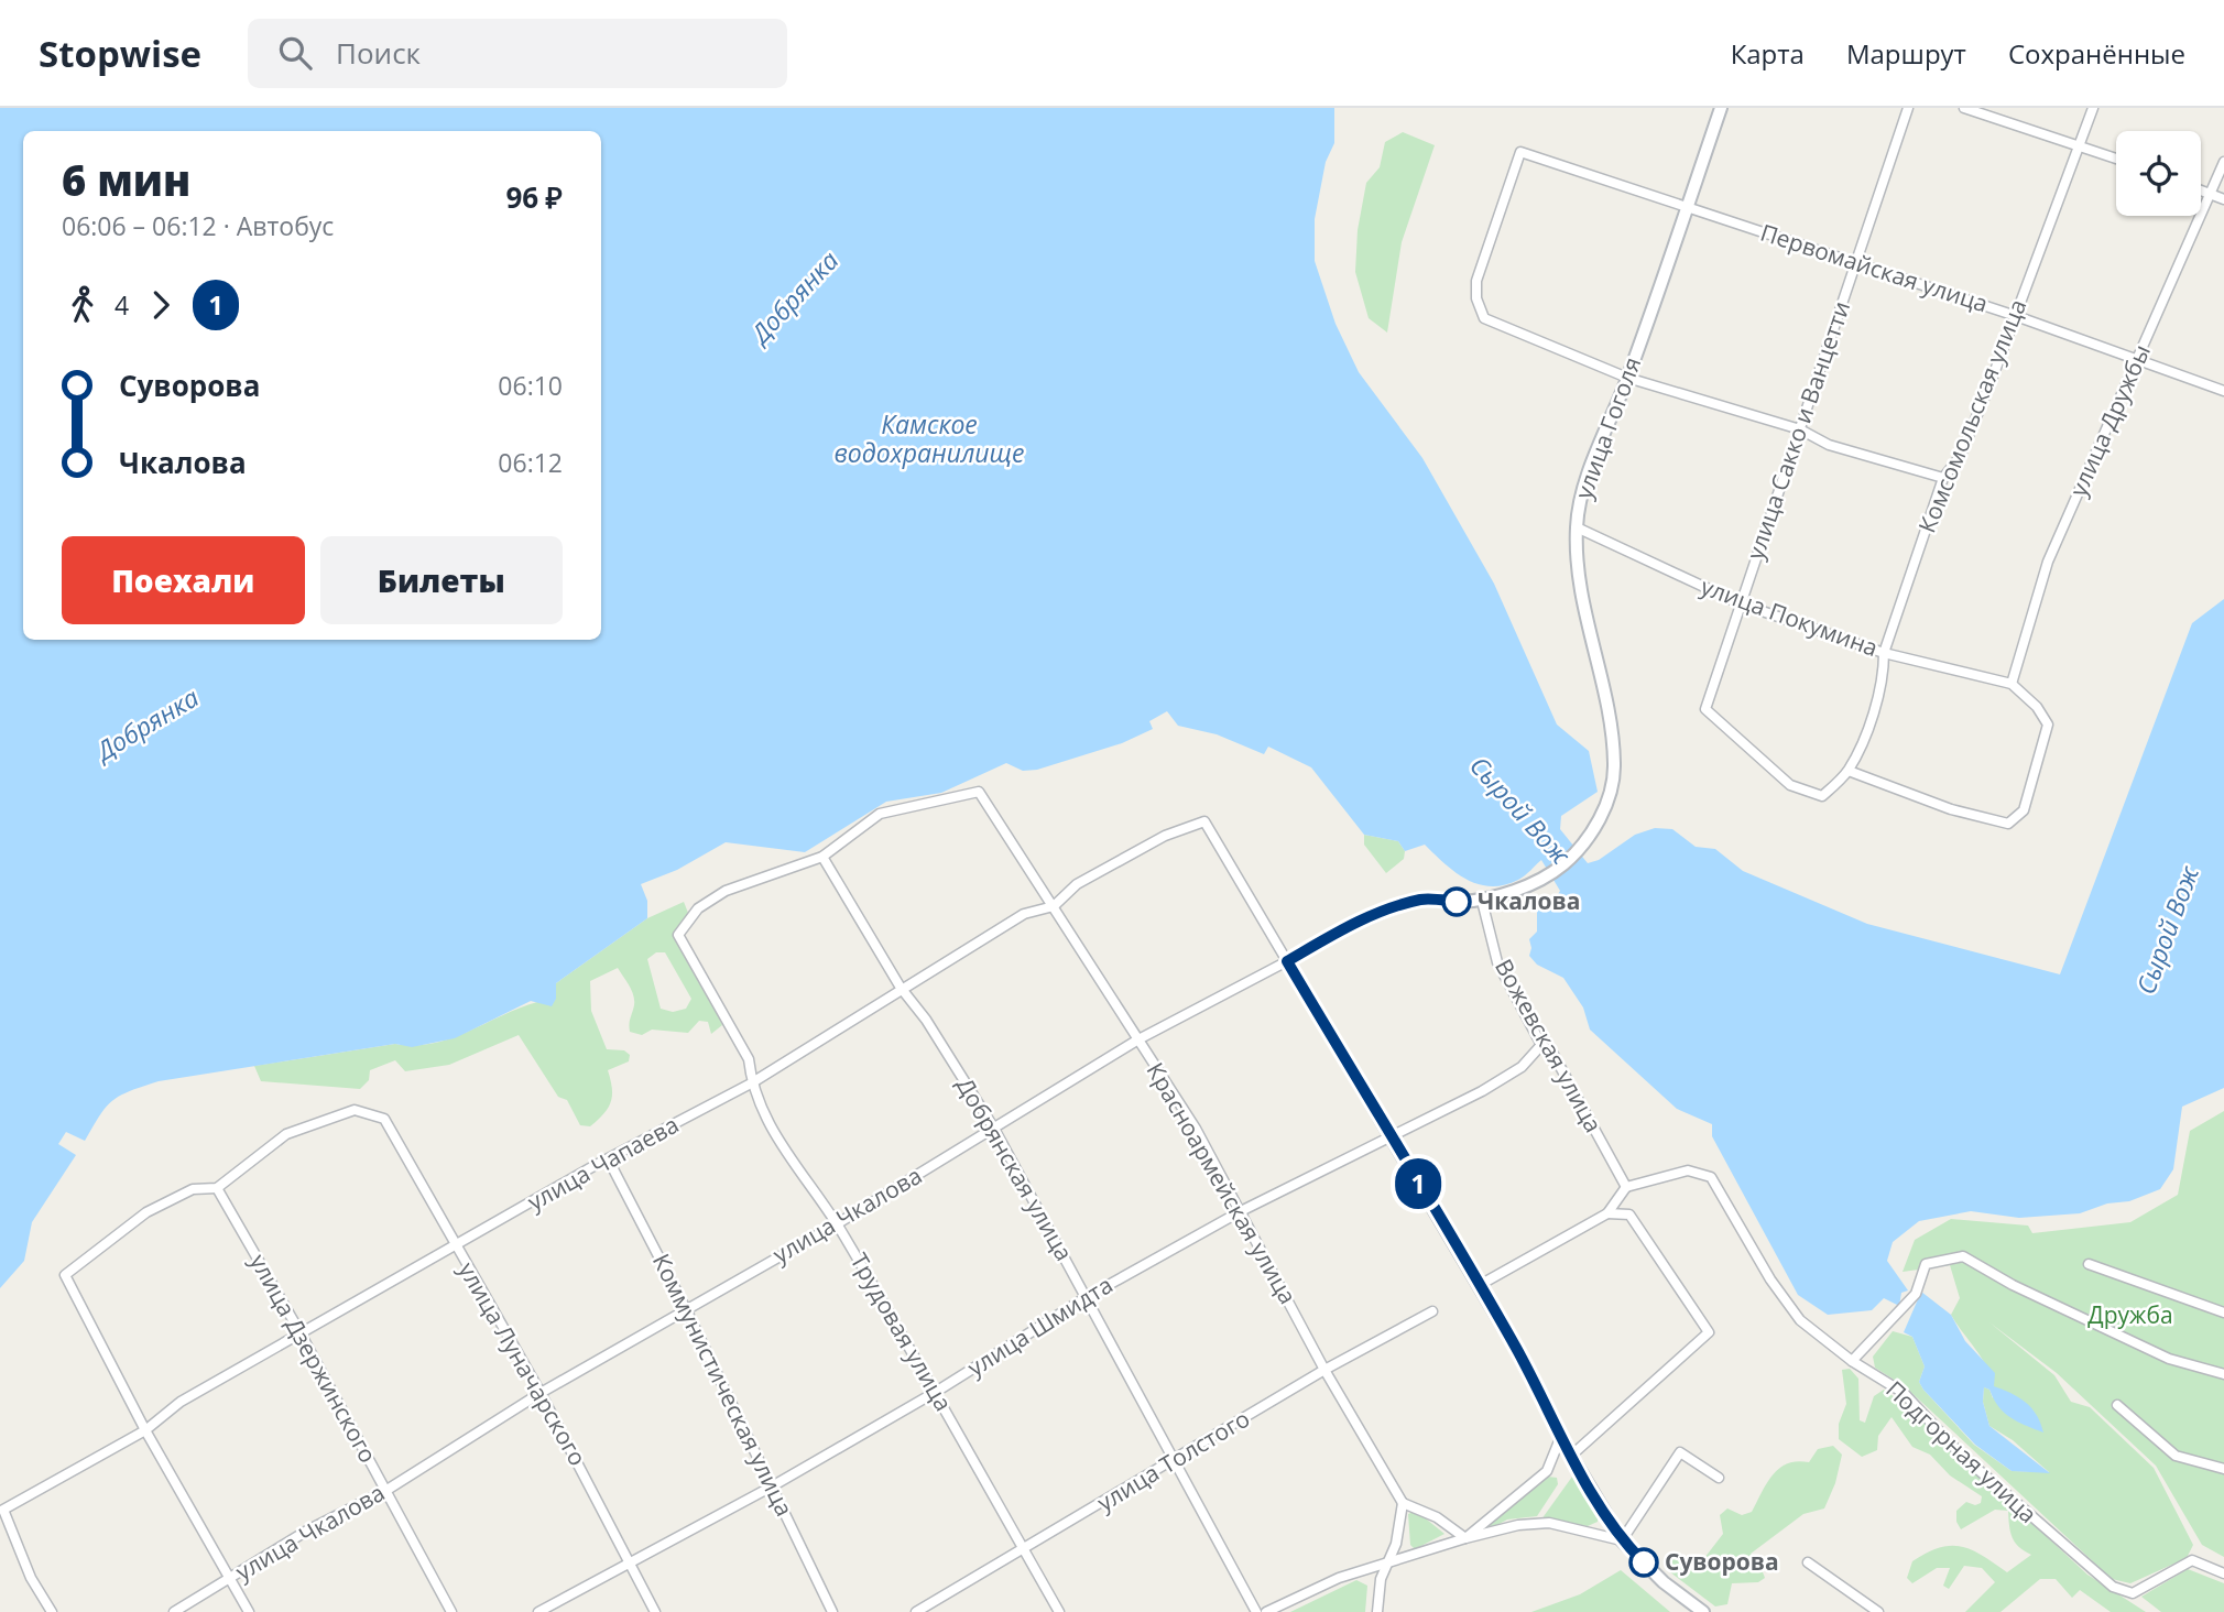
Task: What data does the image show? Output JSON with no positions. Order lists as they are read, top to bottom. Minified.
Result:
{"streets":{"main road":["улица Гоголя","улица Чкалова"],"street":["Первомайская улица","Комсомольская улица","улица Дружбы","улица Сакко и Ванцетти","улица Покумина","Вожевская улица","улица Чапаева","Добрянская улица","Красноармейская улица","улица Шмидта","Трудовая улица","улица Дзержинского","улица Луначарского","Коммунистическая улица","Подгорная улица","улица Толстого"]},"crossings":[["Первомайская улица","Комсомольская улица"],["Первомайская улица","улица Дружбы"],["Первомайская улица","улица Гоголя"],["Первомайская улица","улица Сакко и Ванцетти"],["Комсомольская улица","улица Сакко и Ванцетти"],["Комсомольская улица","улица Покумина"],["улица Дружбы","улица Покумина"],["улица Гоголя","улица Покумина"],["улица Гоголя","улица Чкалова"],["улица Сакко и Ванцетти","улица Покумина"],["Вожевская улица","улица Чкалова"],["Вожевская улица","улица Шмидта"],["Вожевская улица","Подгорная улица"],["улица Чапаева","Добрянская улица"],["улица Чапаева","Красноармейская улица"],["улица Чапаева","улица Чкалова"],["улица Чапаева","Трудовая улица"],["улица Чапаева","улица Дзержинского"],["улица Чапаева","улица Луначарского"],["улица Чапаева","Коммунистическая улица"],["Добрянская улица","Красноармейская улица"],["Добрянская улица","улица Чкалова"],["Добрянская улица","улица Шмидта"],["Добрянская улица","Трудовая улица"],["Добрянская улица","улица Толстого"],["Красноармейская улица","улица Чкалова"],["Красноармейская улица","улица Шмидта"],["Красноармейская улица","Трудовая улица"],["Красноармейская улица","улица Толстого"],["улица Чкалова","Трудовая улица"],["улица Чкалова","улица Дзержинского"],["улица Чкалова","улица Луначарского"],["улица Чкалова","Коммунистическая улица"],["улица Шмидта","Трудовая улица"],["улица Шмидта","улица Луначарского"],["улица Шмидта","Коммунистическая улица"],["Трудовая улица","улица Толстого"],["улица Дзержинского","улица Луначарского"]],"water":["Добрянка","Камское водохранилище","Сырой Вож"],"parks":["Дружба"],"places":["Чкалова","Суворова"],"lines":["bus line 1"],"page":{"header":"Stopwise","search":"Поиск","nav":["Карта","Маршрут","Сохранённые"],"on_map":"1","heading":["6 мин","06:06 – 06:12 · Автобус","96 ₽"],"legs":["4","1"],"list":[{"name":"Суворова","value":"06:10"},{"name":"Чкалова","value":"06:12"}],"buttons":["Поехали","Билеты"]}}
